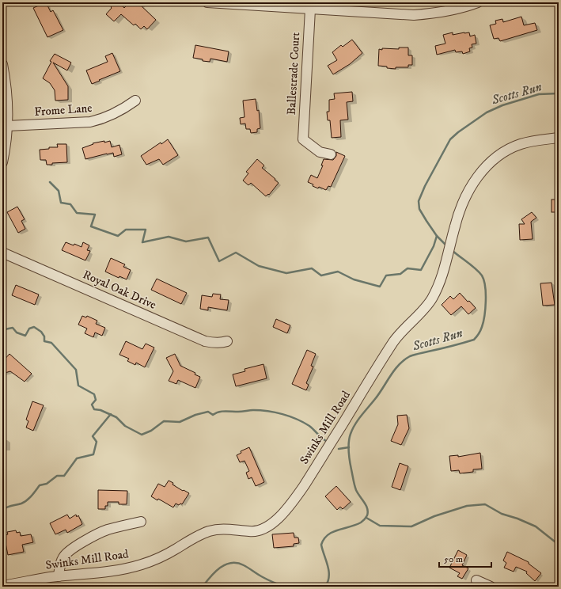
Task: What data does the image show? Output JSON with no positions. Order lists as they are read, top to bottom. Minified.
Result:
{"streets":{"street":["Ballestrade Court","Frome Lane","Royal Oak Drive","Swinks Mill Road"]},"water":["Scotts Run"],"scale_bar":"50 m"}
